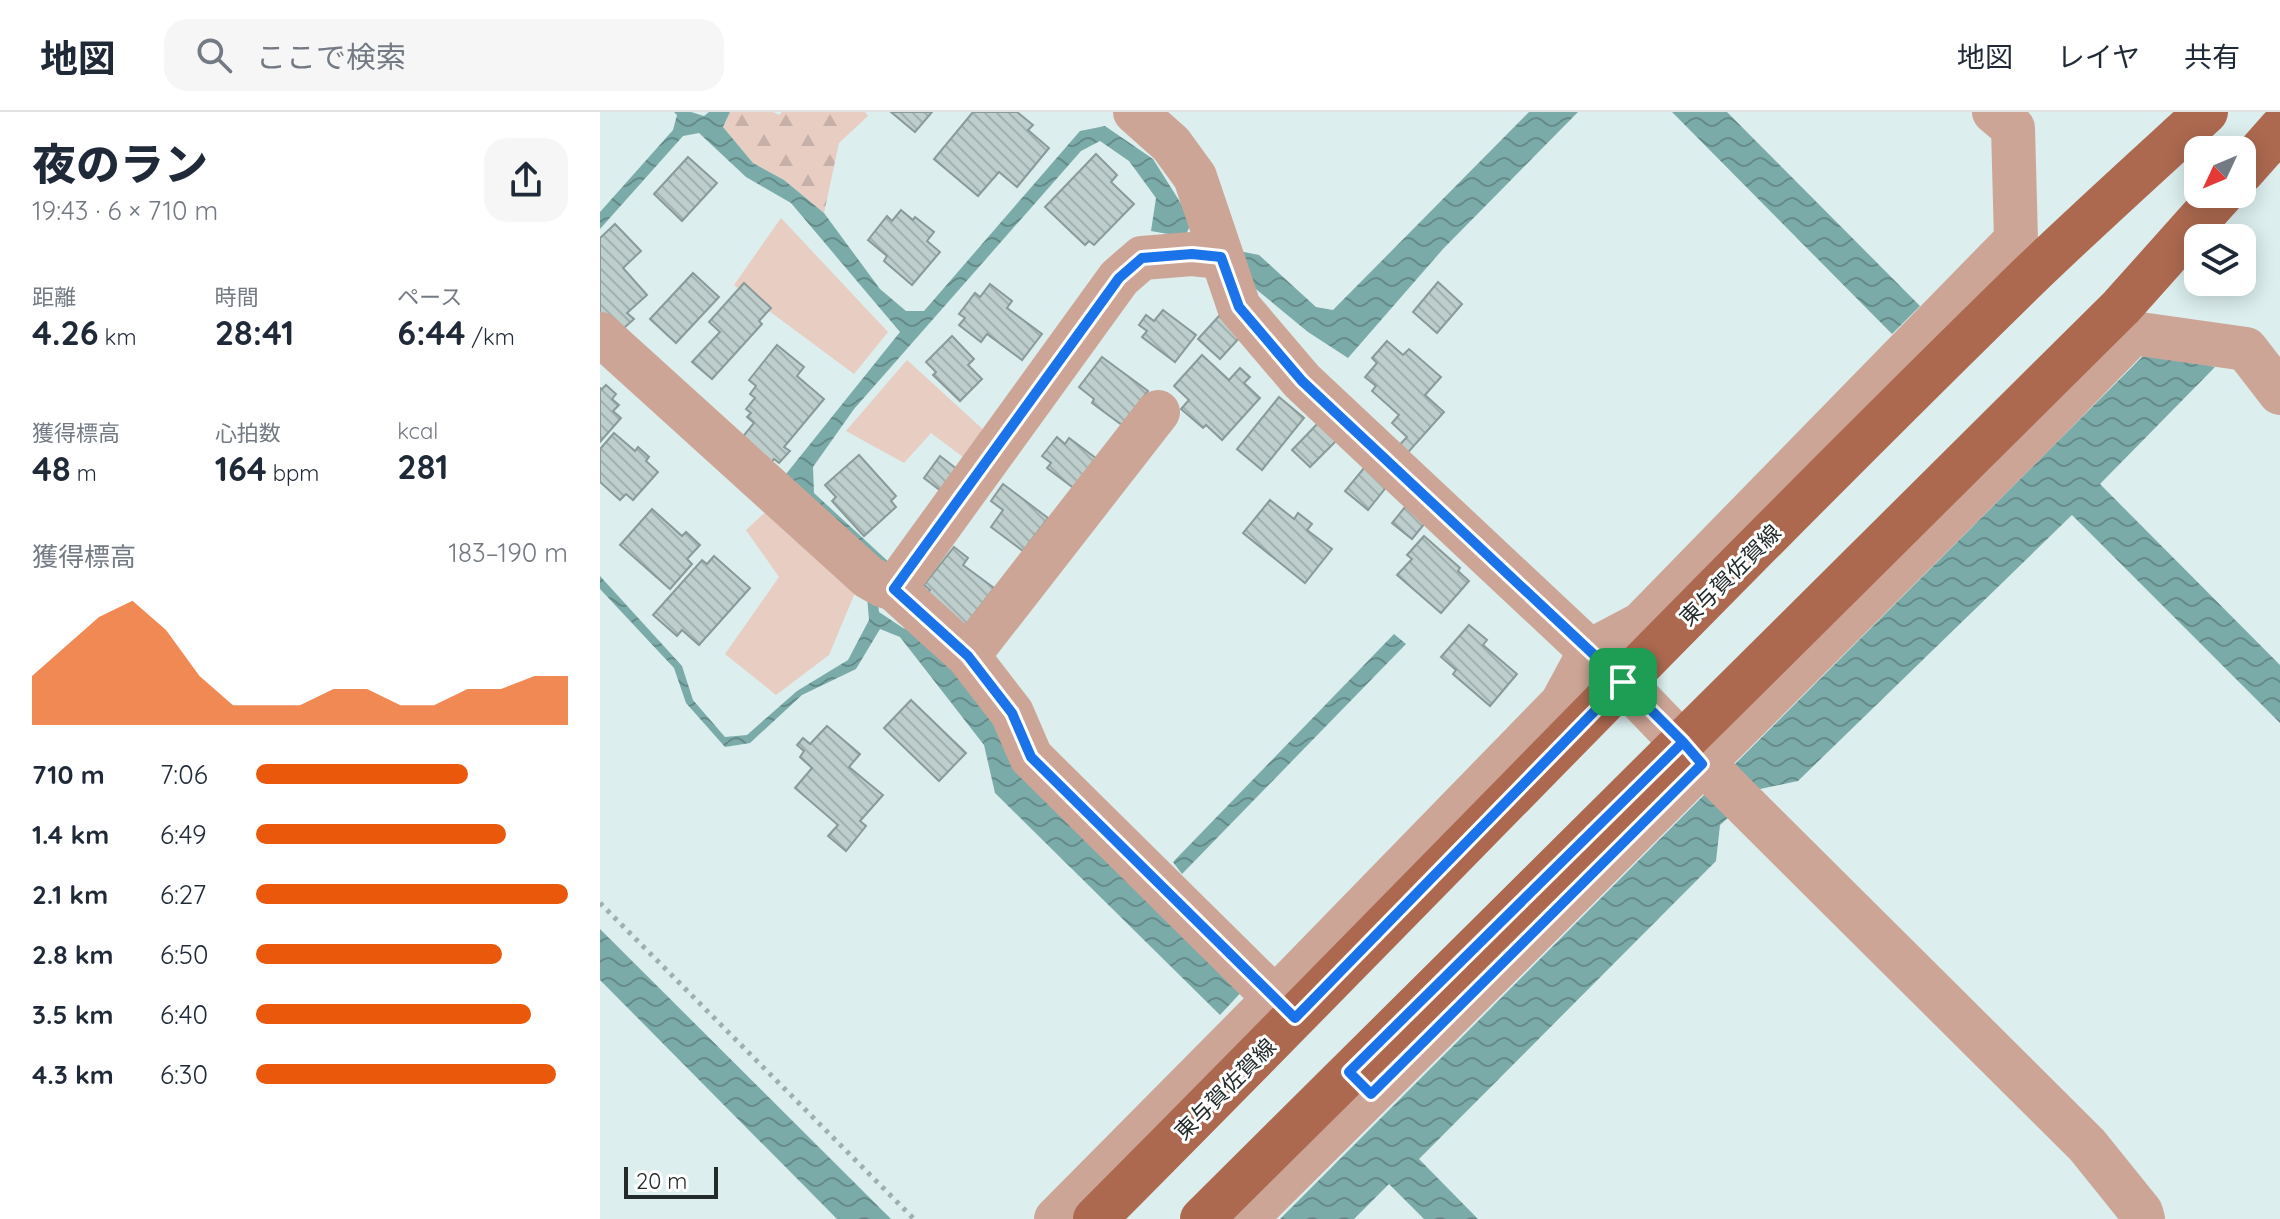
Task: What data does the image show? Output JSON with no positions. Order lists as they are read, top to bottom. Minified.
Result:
{"streets":{"main road":["東与賀佐賀線"]},"scale_bar":"20 m","north":"bottom left","page":{"header":"地図","search":"ここで検索","nav":["地図","レイヤ","共有"],"heading":["夜のラン","19:43 · 6 × 710 m"],"stats":[["距離","4.26 km"],["時間","28:41"],["ペース","6:44 /km"],["獲得標高","48 m"],["心拍数","164 bpm"],["kcal","281"]],"chart":["獲得標高","183–190 m"],"list":[{"name":"710 m","note":"7:06"},{"name":"1.4 km","note":"6:49"},{"name":"2.1 km","note":"6:27"},{"name":"2.8 km","note":"6:50"},{"name":"3.5 km","note":"6:40"},{"name":"4.3 km","note":"6:30"}],"scale":"20 m"}}
